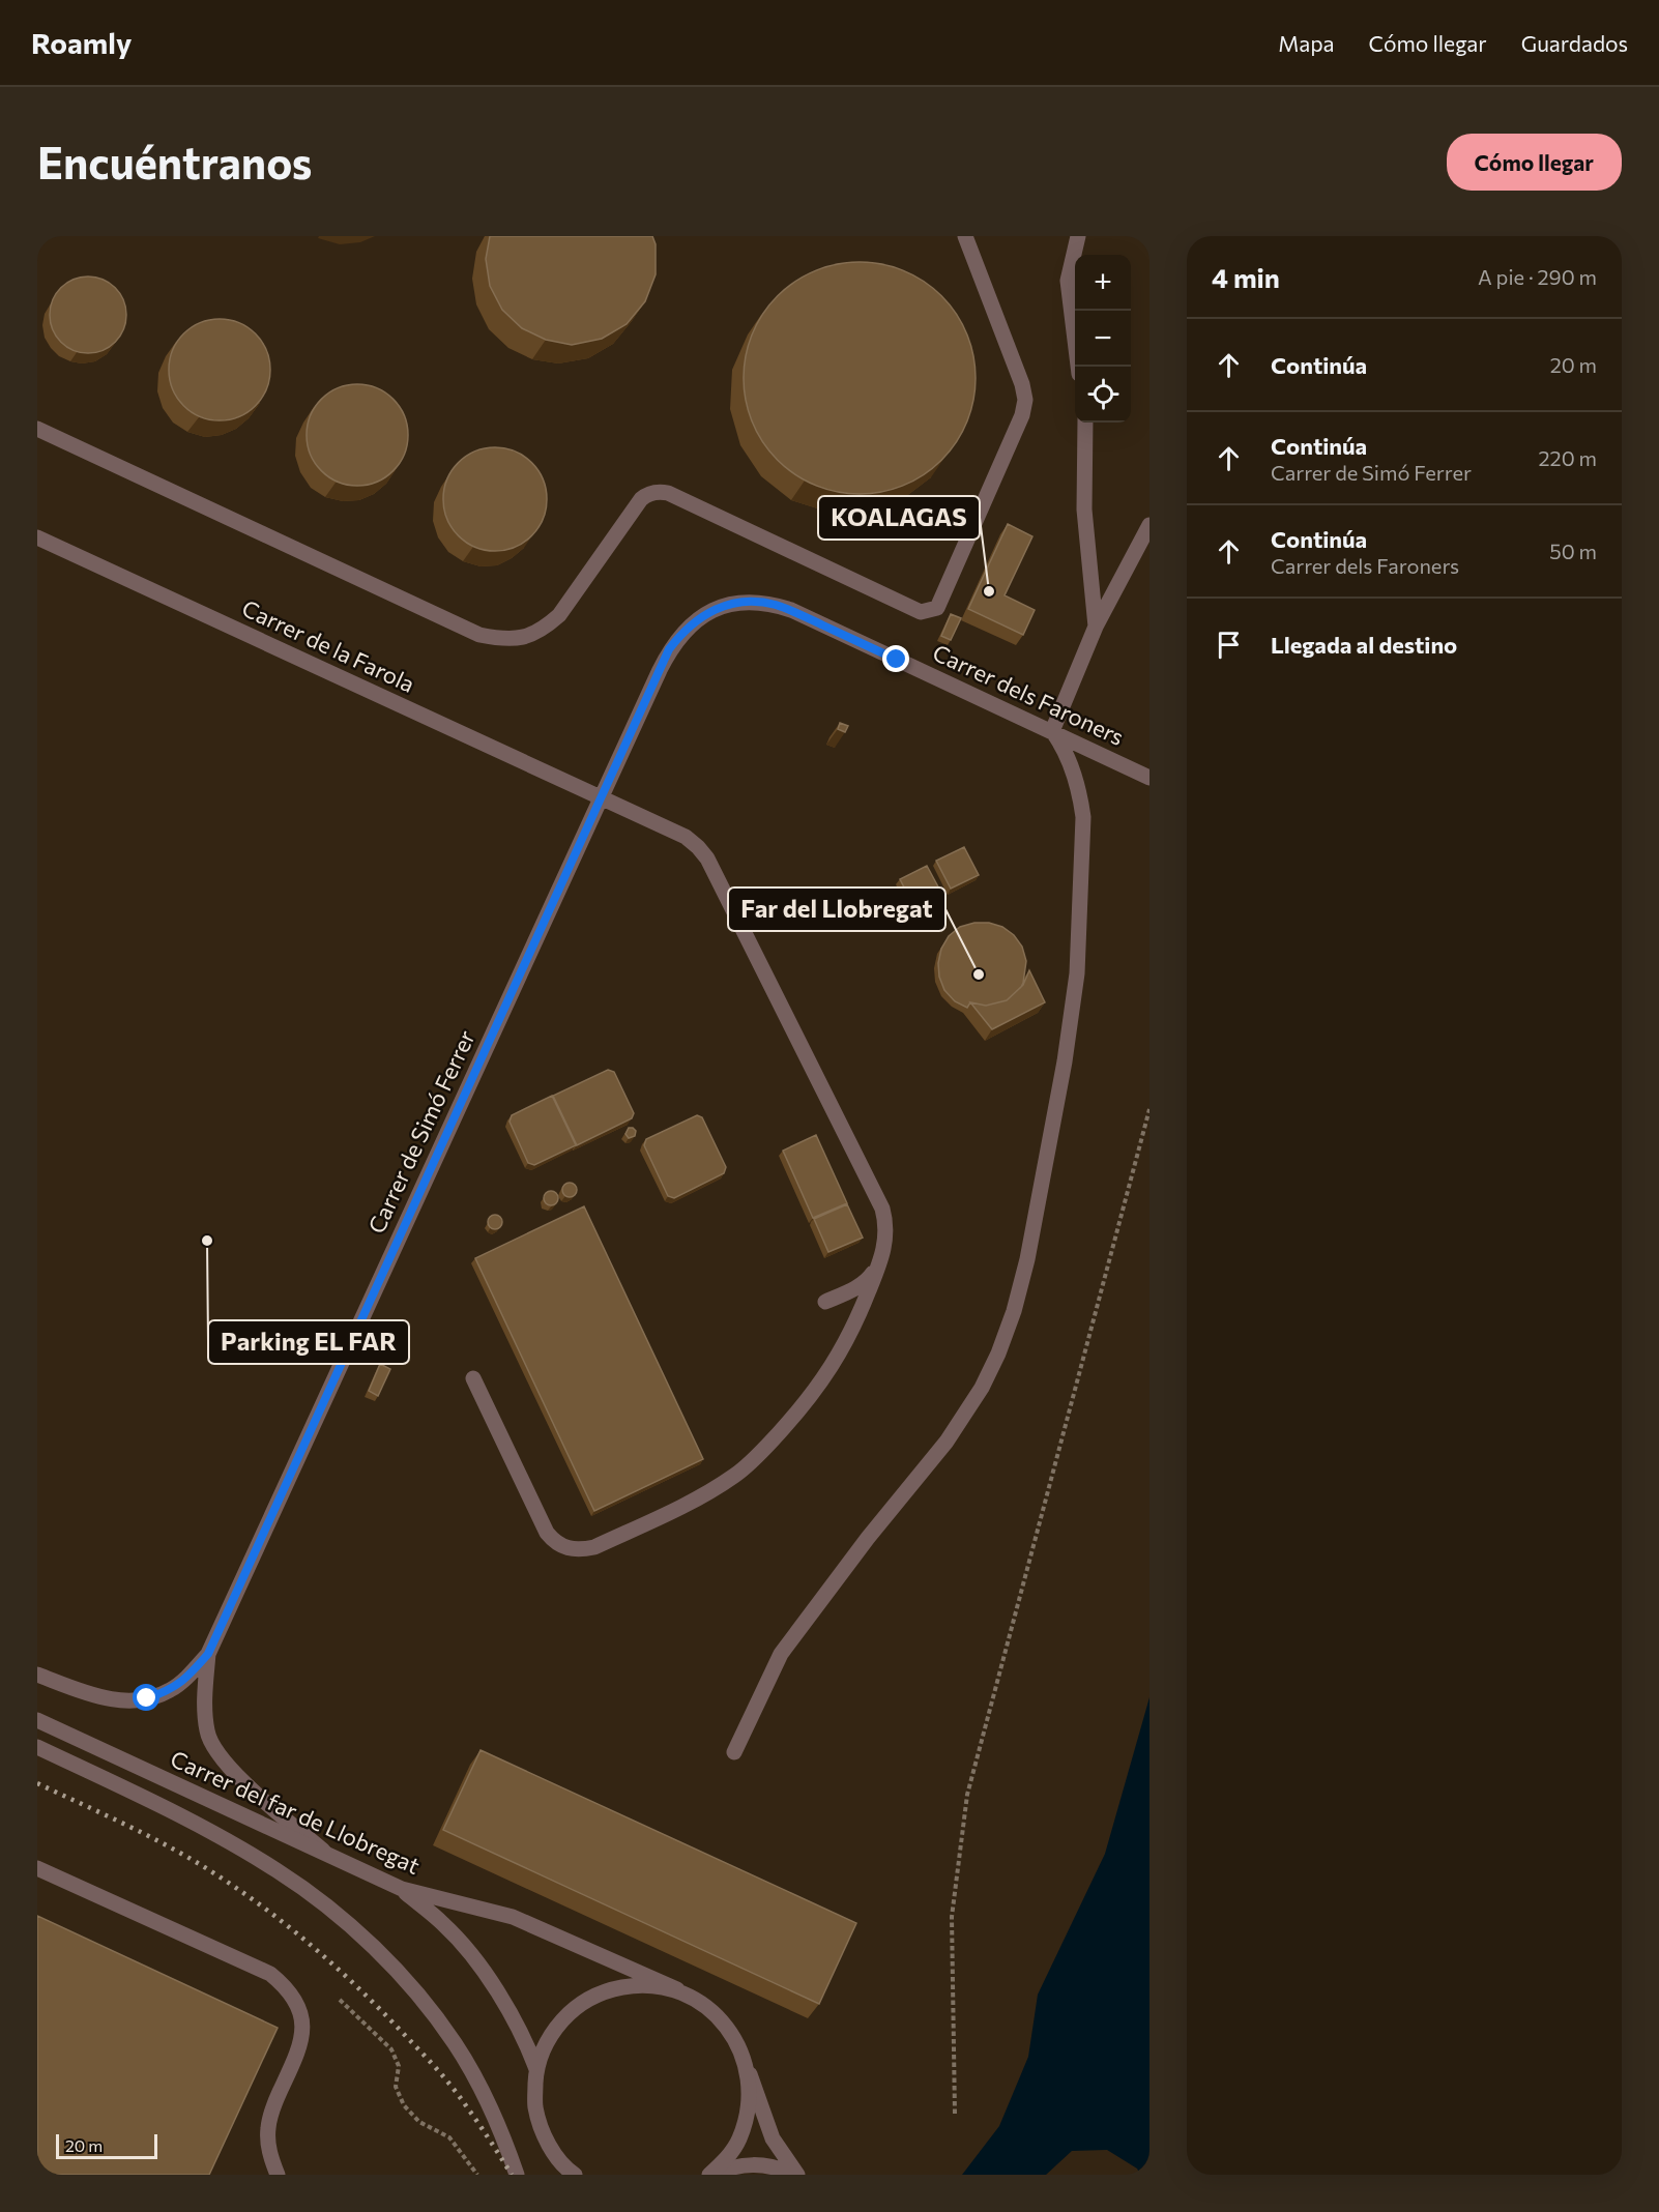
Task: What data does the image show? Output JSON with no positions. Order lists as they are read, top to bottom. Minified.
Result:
{"streets":{"street":["Carrer de la Farola","Carrer dels Faroners","Carrer de Simó Ferrer","Carrer del far de Llobregat"]},"crossings":[["Carrer de la Farola","Carrer de Simó Ferrer"],["Carrer dels Faroners","Carrer de Simó Ferrer"]],"places":["KOALAGAS","Far del Llobregat","Parking EL FAR"],"scale_bar":"20 m","page":{"header":"Roamly","nav":["Mapa","Cómo llegar","Guardados"],"buttons":"Cómo llegar","title":"Encuéntranos","heading":["4 min","A pie · 290 m"],"map_buttons":["+","−"],"list":[["Continúa","20 m"],["Continúa","Carrer de Simó Ferrer","220 m"],["Continúa","Carrer dels Faroners","50 m"],"Llegada al destino"],"scale":"20 m"}}
